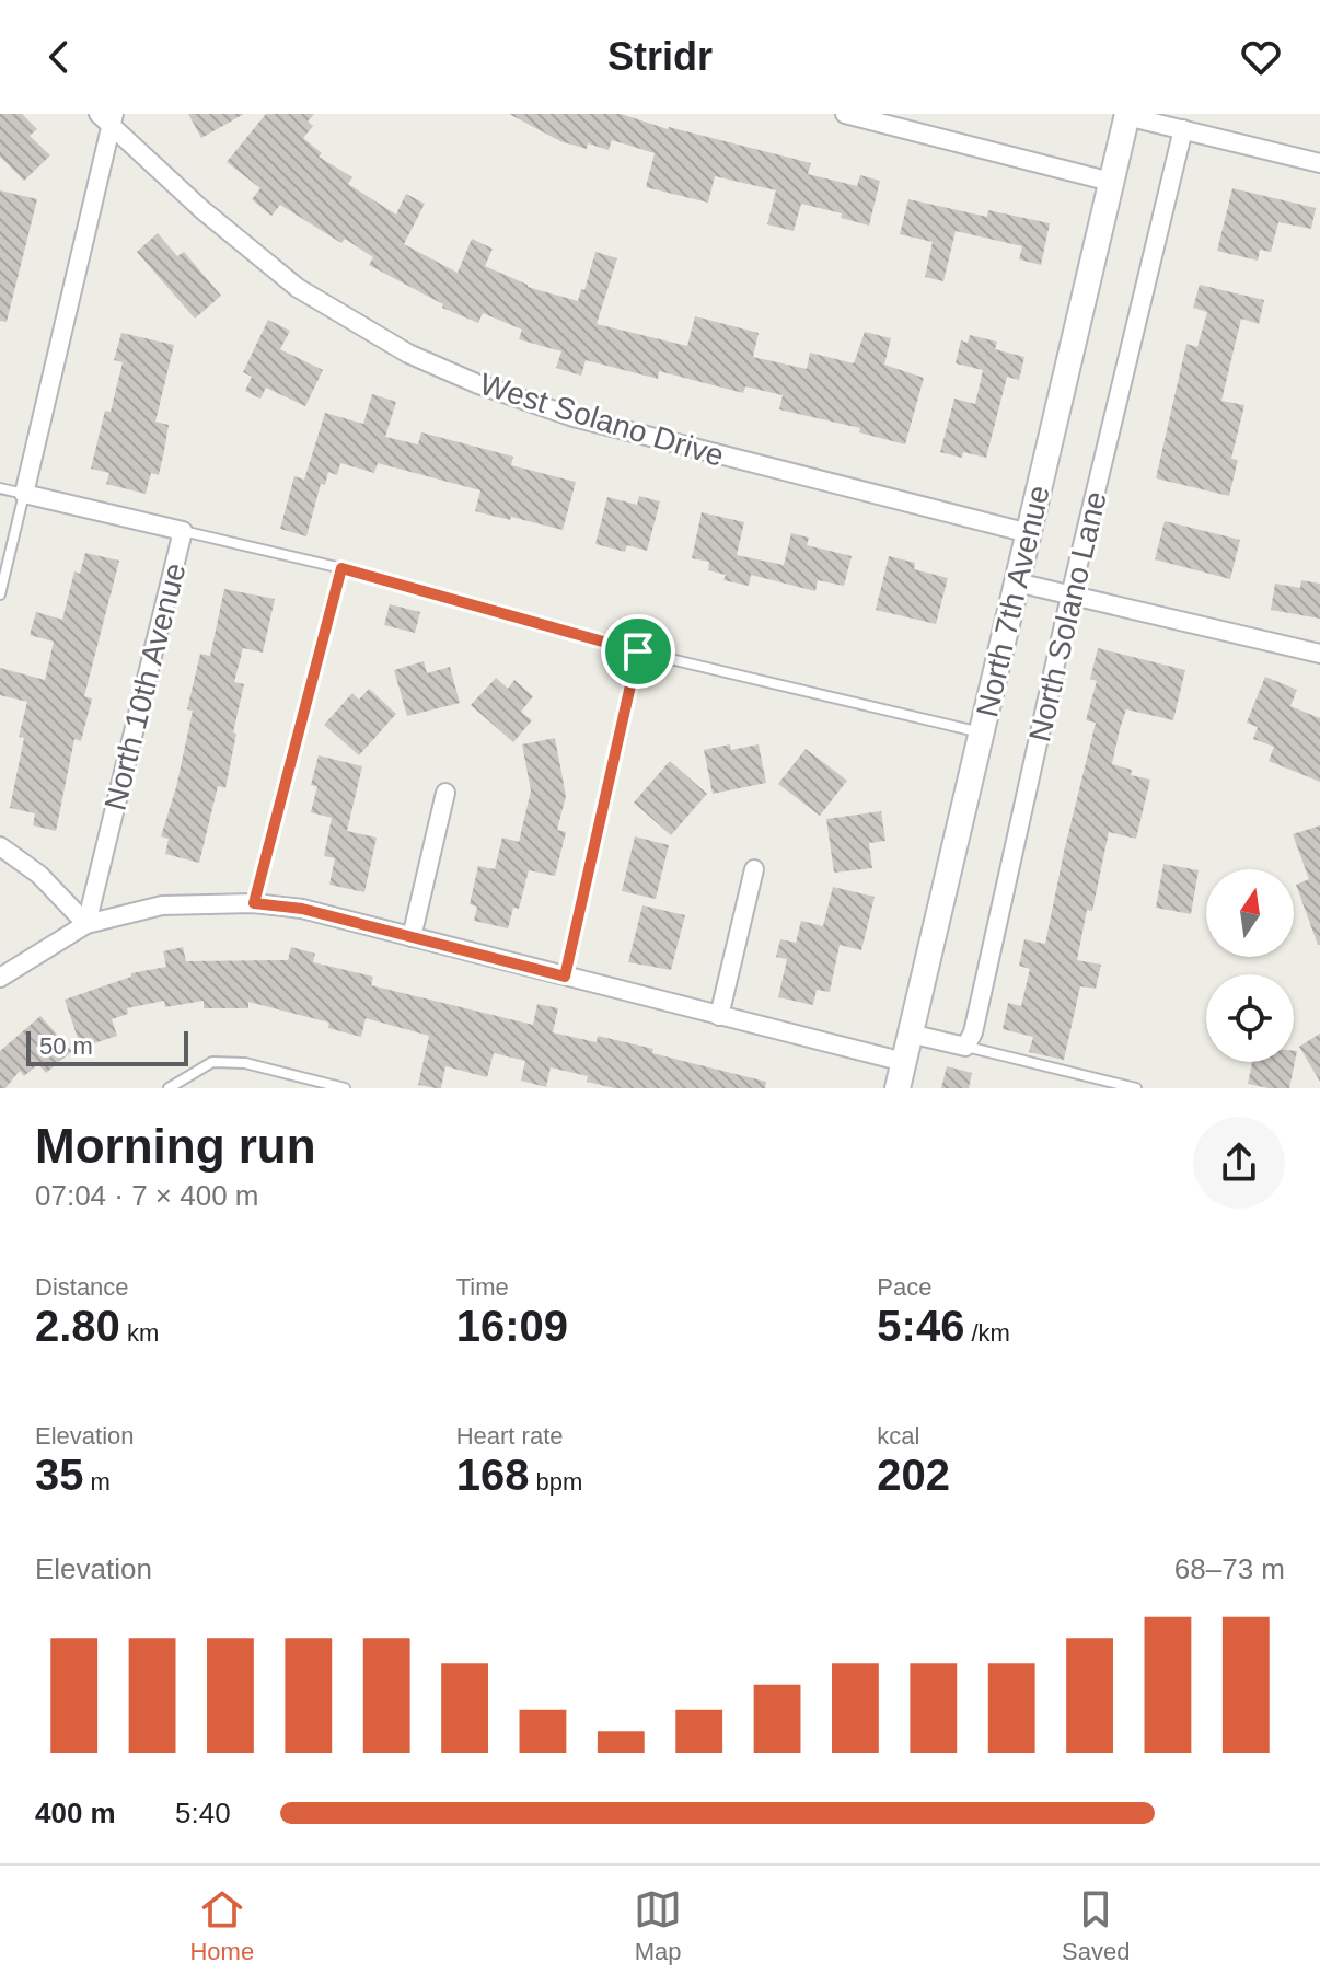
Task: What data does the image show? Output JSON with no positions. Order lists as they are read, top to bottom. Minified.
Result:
{"streets":{"main road":["North 7th Avenue"],"street":["West Solano Drive","North Solano Lane","North 10th Avenue"]},"crossings":[["West Solano Drive","North 7th Avenue"]],"scale_bar":"50 m","north":"top","page":{"header":"Stridr","scale":"50 m","heading":["Morning run","07:04 · 7 × 400 m"],"stats":[["Distance","2.80 km"],["Time","16:09"],["Pace","5:46 /km"],["Elevation","35 m"],["Heart rate","168 bpm"],["kcal","202"]],"chart":["Elevation","68–73 m"],"list":[{"name":"400 m","note":"5:40"}],"tabs":["Home","Map","Saved"]}}
